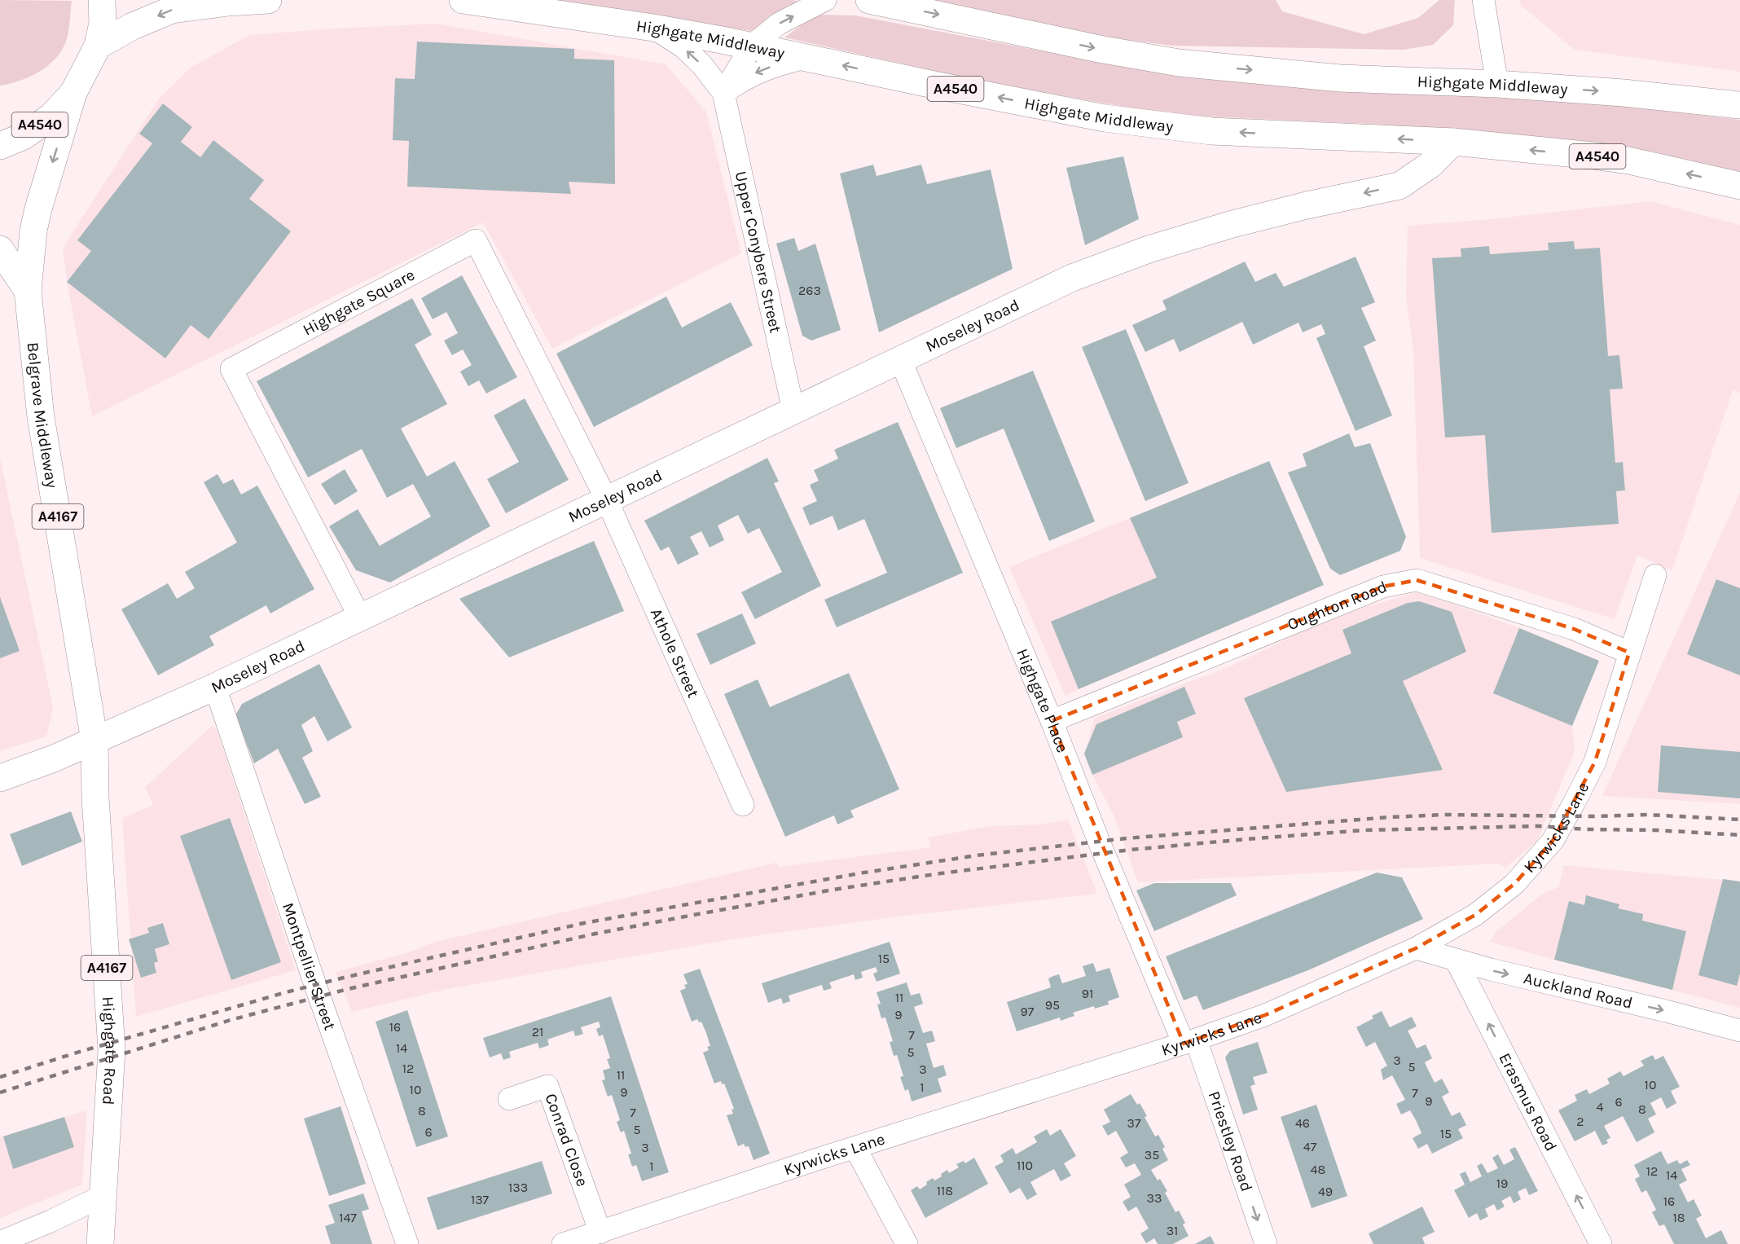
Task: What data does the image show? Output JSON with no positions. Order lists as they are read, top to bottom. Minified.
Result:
{"streets":{"main road":["Highgate Middleway","A4540","Moseley Road","Belgrave Middleway","A4167","Highgate Road"],"street":["Upper Conybere Street","Highgate Square","Oughton Road","Athole Street","Highgate Place","Kyrwicks Lane","Montpellier Street","Auckland Road","Erasmus Road","Conrad Close","Priestley Road"]},"crossings":[["Highgate Middleway","Upper Conybere Street"],["Highgate Middleway","Moseley Road"],["A4540","Belgrave Middleway"],["Upper Conybere Street","Moseley Road"],["Highgate Square","Moseley Road"],["Highgate Square","Athole Street"],["Moseley Road","Belgrave Middleway"],["Moseley Road","Athole Street"],["Moseley Road","Highgate Place"],["Moseley Road","Montpellier Street"],["Moseley Road","Highgate Road"],["Belgrave Middleway","Highgate Road"],["Oughton Road","Highgate Place"],["Oughton Road","Kyrwicks Lane"],["Highgate Place","Kyrwicks Lane"],["Highgate Place","Priestley Road"],["Kyrwicks Lane","Auckland Road"],["Kyrwicks Lane","Conrad Close"],["Kyrwicks Lane","Priestley Road"],["Auckland Road","Erasmus Road"]],"one_way":["Moseley Road","Auckland Road","Erasmus Road","Priestley Road"],"house_numbers":["263","15","91","11","95","97","9","16","21","7","14","5","3","5","12","3","11","10","1","10","9","7","9","6","4","8","8","7","2","37","46","5","6","15","47","3","35","110","1","48","12","14","19","133","118","49","33","137","16","147","18","31"]}
